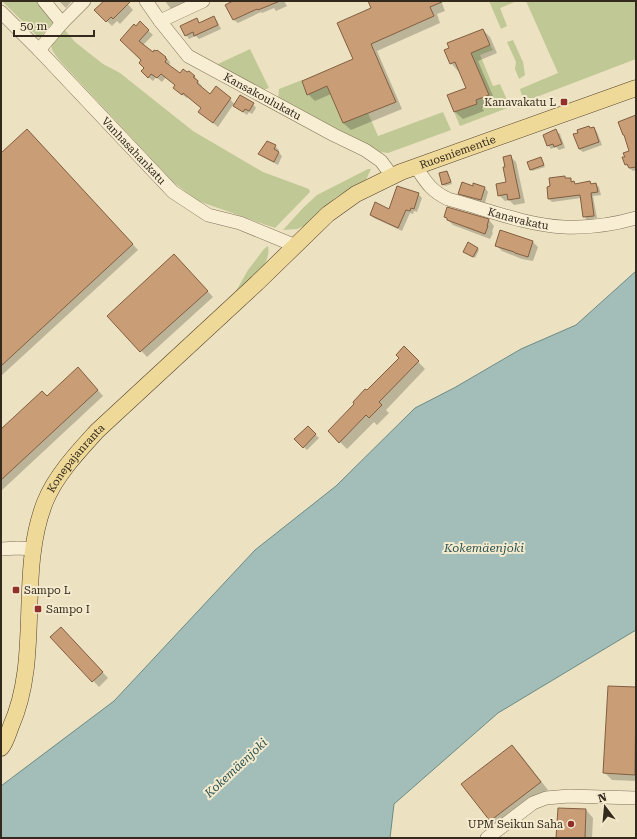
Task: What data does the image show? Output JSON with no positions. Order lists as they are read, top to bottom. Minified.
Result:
{"streets":{"main road":["Ruosniementie","Konepajanranta"],"street":["Kansakoulukatu","Vanhasahankatu","Kanavakatu"]},"crossings":[["Kansakoulukatu","Ruosniementie"],["Vanhasahankatu","Ruosniementie"],["Vanhasahankatu","Konepajanranta"],["Ruosniementie","Kanavakatu"],["Ruosniementie","Konepajanranta"]],"water":["Kokemäenjoki"],"places":{"transit":["Kanavakatu L","Sampo L","Sampo I"],"other":["UPM Seikun Saha"]},"scale_bar":"50 m","north":"top"}
